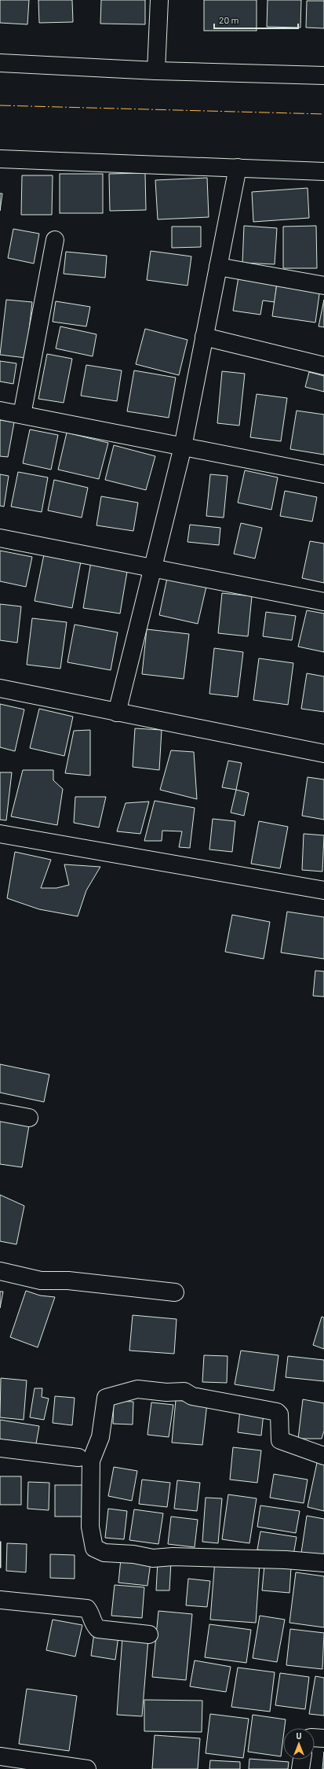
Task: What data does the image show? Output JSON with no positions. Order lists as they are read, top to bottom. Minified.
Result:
{"scale_bar":"20 m","north":"top"}
